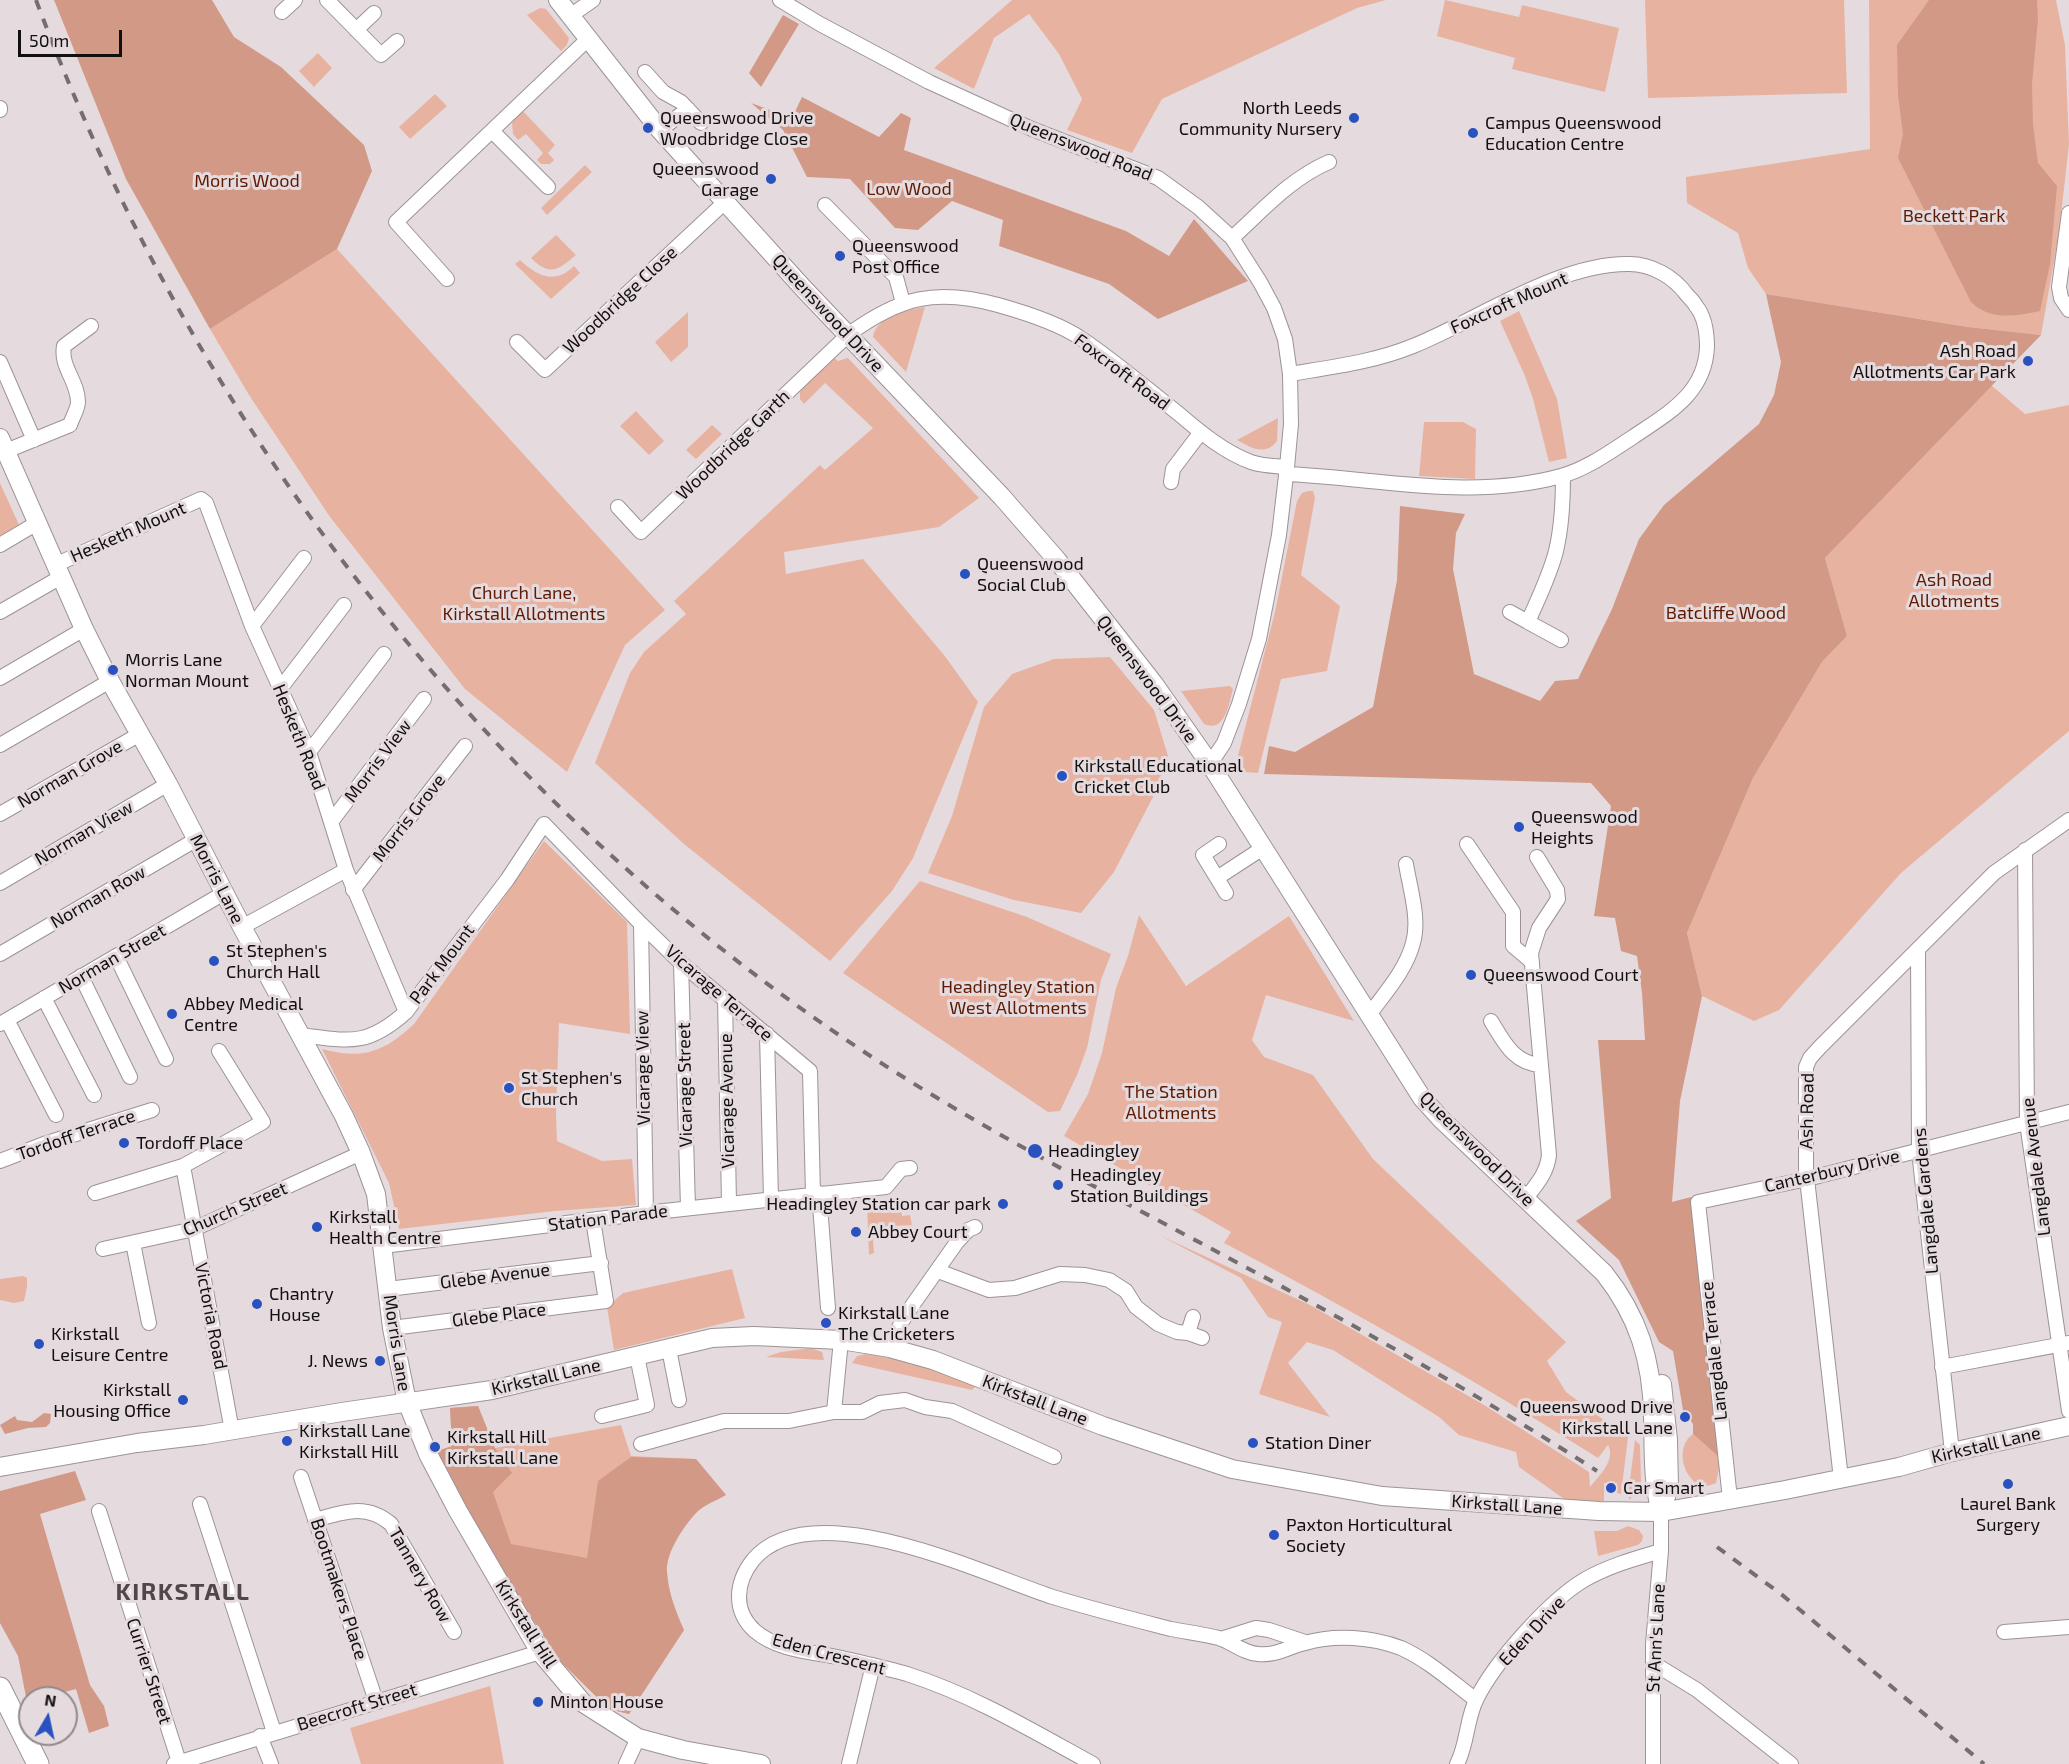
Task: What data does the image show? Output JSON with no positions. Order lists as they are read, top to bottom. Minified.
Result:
{"streets":{"street":["Queenswood Road","Woodbridge Close","Foxcroft Mount","Queenswood Drive","Foxcroft Road","Woodbridge Garth","Hesketh Mount","Hesketh Road","Morris View","Norman Grove","Morris Grove","Norman View","Morris Lane","Norman Row","Norman Street","Park Mount","Vicarage Terrace","Vicarage View","Vicarage Street","Vicarage Avenue","Ash Road","Tordoff Terrace","Langdale Avenue","Canterbury Drive","Langdale Gardens","Church Street","Station Parade","Glebe Avenue","Glebe Place","Victoria Road","Langdale Terrace","Kirkstall Lane","Tannery Row","Bootmakers Place","Kirkstall Hill","Eden Drive","St Ann's Lane","Eden Crescent","Currier Street","Beecroft Street"]},"crossings":[["Queenswood Road","Foxcroft Mount"],["Queenswood Road","Queenswood Drive"],["Queenswood Road","Foxcroft Road"],["Woodbridge Close","Queenswood Drive"],["Foxcroft Mount","Foxcroft Road"],["Queenswood Drive","Foxcroft Road"],["Queenswood Drive","Woodbridge Garth"],["Queenswood Drive","Kirkstall Lane"],["Queenswood Drive","St Ann's Lane"],["Foxcroft Road","Woodbridge Garth"],["Hesketh Mount","Hesketh Road"],["Hesketh Mount","Morris Lane"],["Hesketh Road","Morris View"],["Hesketh Road","Morris Grove"],["Hesketh Road","Park Mount"],["Norman Grove","Morris Lane"],["Norman View","Morris Lane"],["Morris Lane","Norman Row"],["Morris Lane","Norman Street"],["Morris Lane","Park Mount"],["Morris Lane","Church Street"],["Morris Lane","Station Parade"],["Morris Lane","Glebe Avenue"],["Morris Lane","Glebe Place"],["Morris Lane","Kirkstall Lane"],["Morris Lane","Kirkstall Hill"],["Park Mount","Vicarage Terrace"],["Vicarage Terrace","Vicarage View"],["Vicarage Terrace","Vicarage Street"],["Vicarage Terrace","Vicarage Avenue"],["Vicarage Terrace","Station Parade"],["Vicarage View","Station Parade"],["Vicarage Street","Station Parade"],["Vicarage Avenue","Station Parade"],["Ash Road","Langdale Avenue"],["Ash Road","Canterbury Drive"],["Ash Road","Langdale Gardens"],["Ash Road","Kirkstall Lane"],["Langdale Avenue","Canterbury Drive"],["Canterbury Drive","Langdale Gardens"],["Canterbury Drive","Langdale Terrace"],["Langdale Gardens","Kirkstall Lane"],["Church Street","Victoria Road"],["Glebe Avenue","Glebe Place"],["Victoria Road","Kirkstall Lane"],["Langdale Terrace","Kirkstall Lane"],["Kirkstall Lane","Kirkstall Hill"],["Kirkstall Lane","St Ann's Lane"],["Tannery Row","Bootmakers Place"],["Bootmakers Place","Beecroft Street"],["Kirkstall Hill","Beecroft Street"],["Eden Drive","St Ann's Lane"],["Eden Drive","Eden Crescent"],["Currier Street","Beecroft Street"]],"districts":["KIRKSTALL"],"parks":["Morris Wood","Low Wood","Beckett Park","Ash Road Allotments","Church Lane, Kirkstall Allotments","Batcliffe Wood","Headingley Station West Allotments","The Station Allotments"],"places":["North Leeds Community Nursery","Queenswood Drive Woodbridge Close","Campus Queenswood Education Centre","Queenswood Garage","Queenswood Post Office","Ash Road Allotments Car Park","Queenswood Social Club","Morris Lane Norman Mount","Kirkstall Educational Cricket Club","Queenswood Heights","St Stephen's Church Hall","Queenswood Court","Abbey Medical Centre","St Stephen's Church","Tordoff Place","Headingley","Headingley Station Buildings","Headingley Station car park","Kirkstall Health Centre","Abbey Court","Chantry House","Kirkstall Lane The Cricketers","Kirkstall Leisure Centre","J. News","Kirkstall Housing Office","Queenswood Drive Kirkstall Lane","Kirkstall Lane Kirkstall Hill","Station Diner","Kirkstall Hill Kirkstall Lane","Laurel Bank Surgery","Car Smart","Paxton Horticultural Society","Minton House"],"scale_bar":"50 m","north":"top"}
